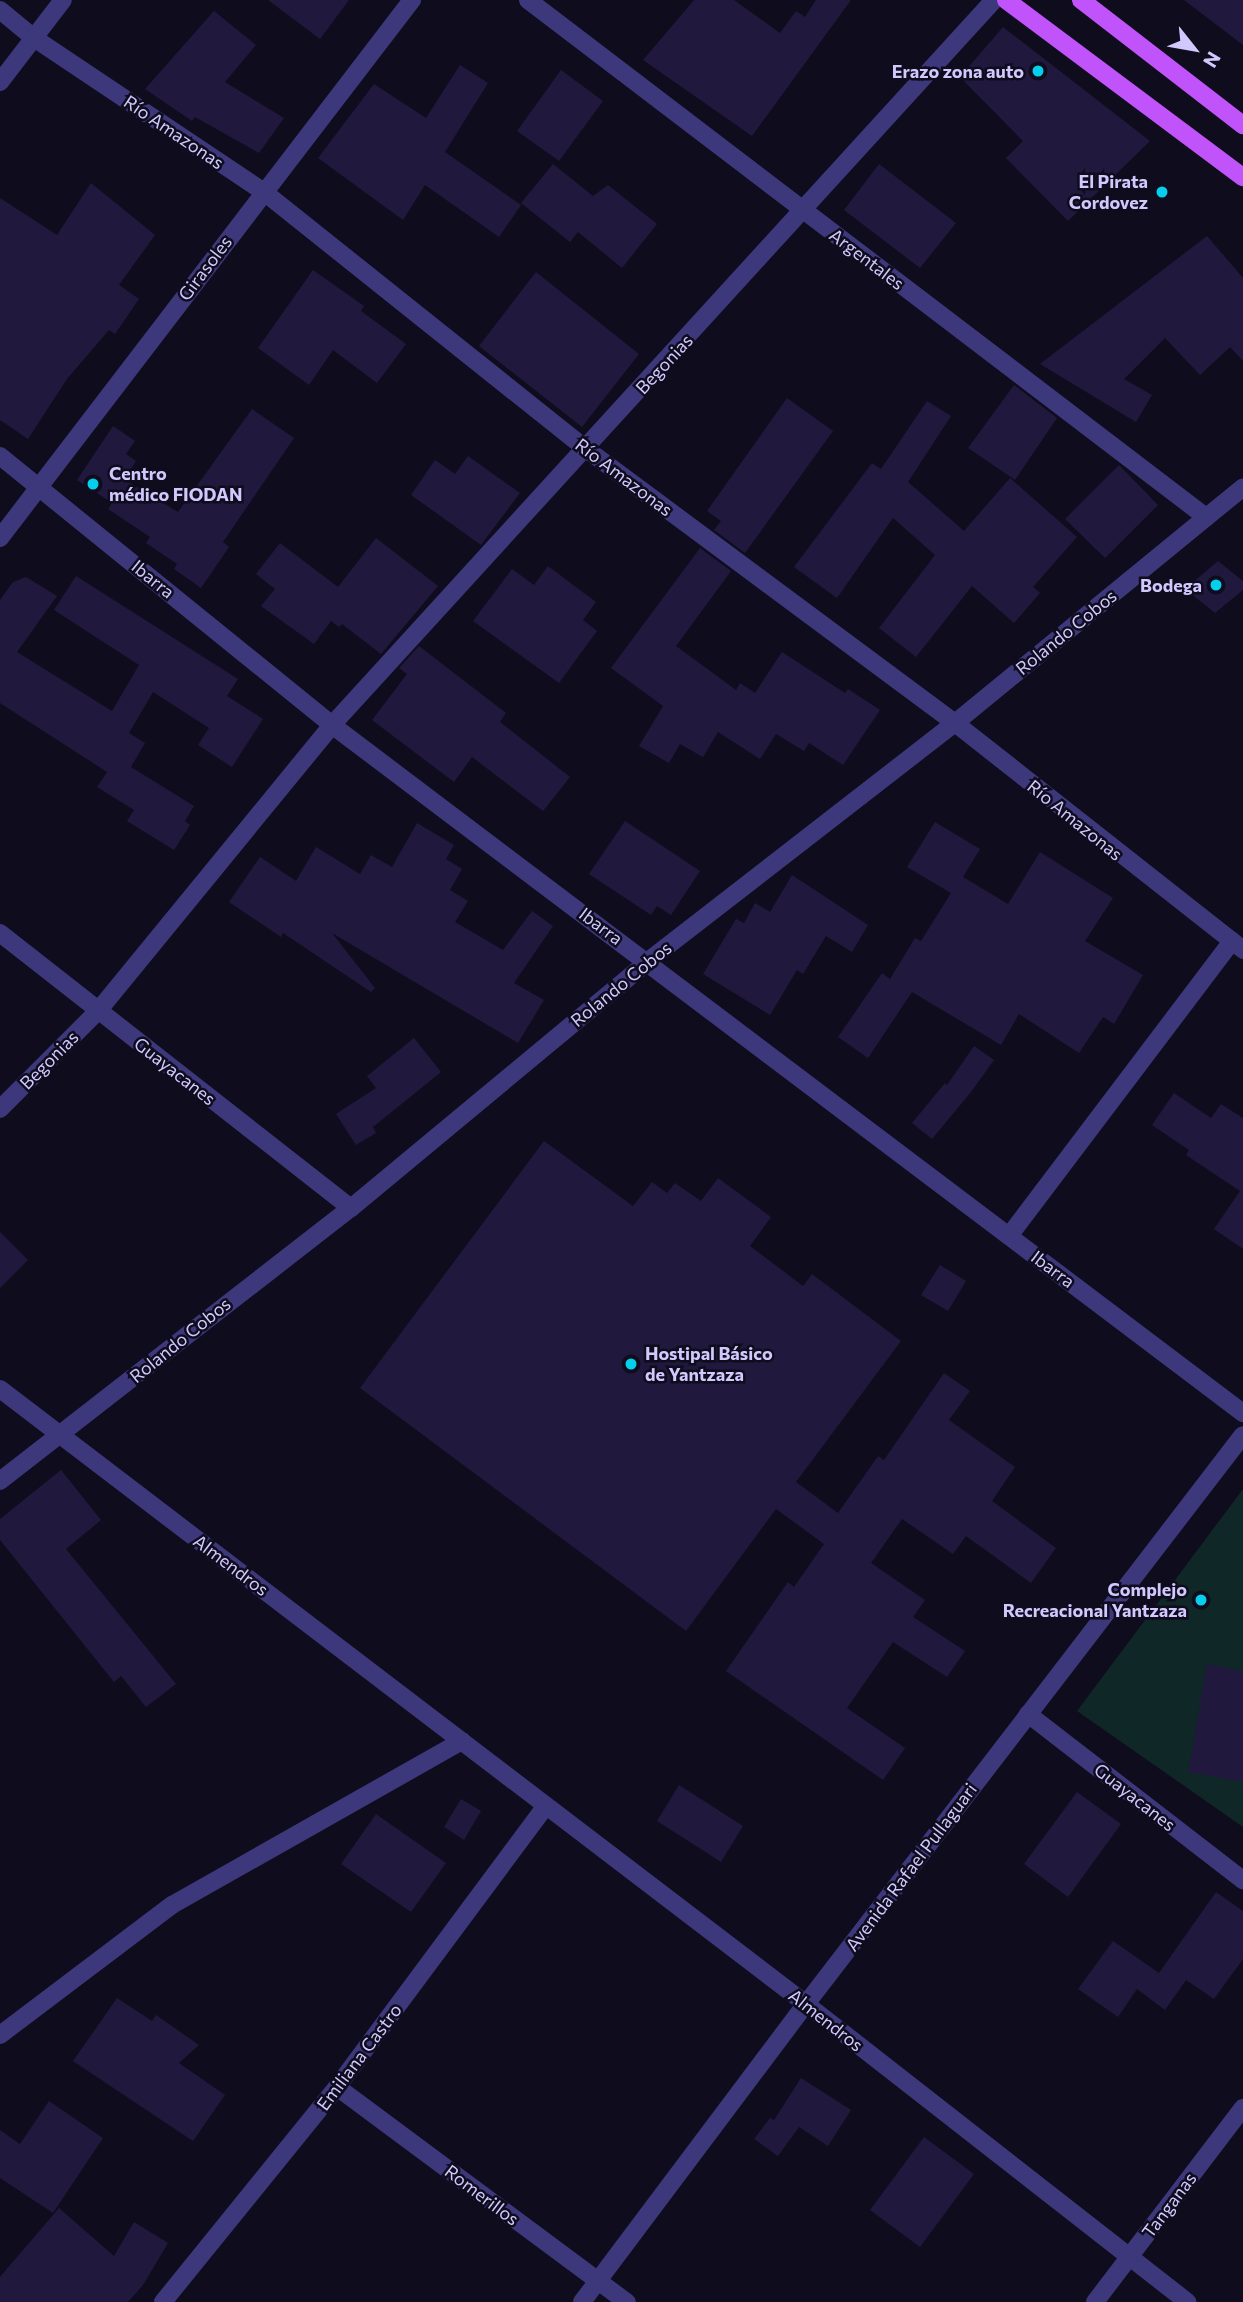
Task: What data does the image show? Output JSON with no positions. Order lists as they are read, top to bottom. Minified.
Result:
{"streets":{"street":["Río Amazonas","Argentales","Girasoles","Begonias","Ibarra","Rolando Cobos","Guayacanes","Almendros","Avenida Rafael Pullaguari","Emiliana Castro","Romerillos","Tanganas"]},"crossings":[["Río Amazonas","Girasoles"],["Río Amazonas","Begonias"],["Río Amazonas","Rolando Cobos"],["Argentales","Begonias"],["Argentales","Rolando Cobos"],["Girasoles","Ibarra"],["Begonias","Ibarra"],["Begonias","Guayacanes"],["Ibarra","Rolando Cobos"],["Rolando Cobos","Guayacanes"],["Rolando Cobos","Almendros"],["Guayacanes","Avenida Rafael Pullaguari"],["Almendros","Avenida Rafael Pullaguari"],["Almendros","Emiliana Castro"],["Almendros","Tanganas"],["Avenida Rafael Pullaguari","Romerillos"],["Emiliana Castro","Romerillos"]],"places":["Erazo zona auto","El Pirata Cordovez","Centro médico FIODAN","Bodega","Hostipal Básico de Yantzaza","Complejo Recreacional Yantzaza"],"north":"bottom right"}
